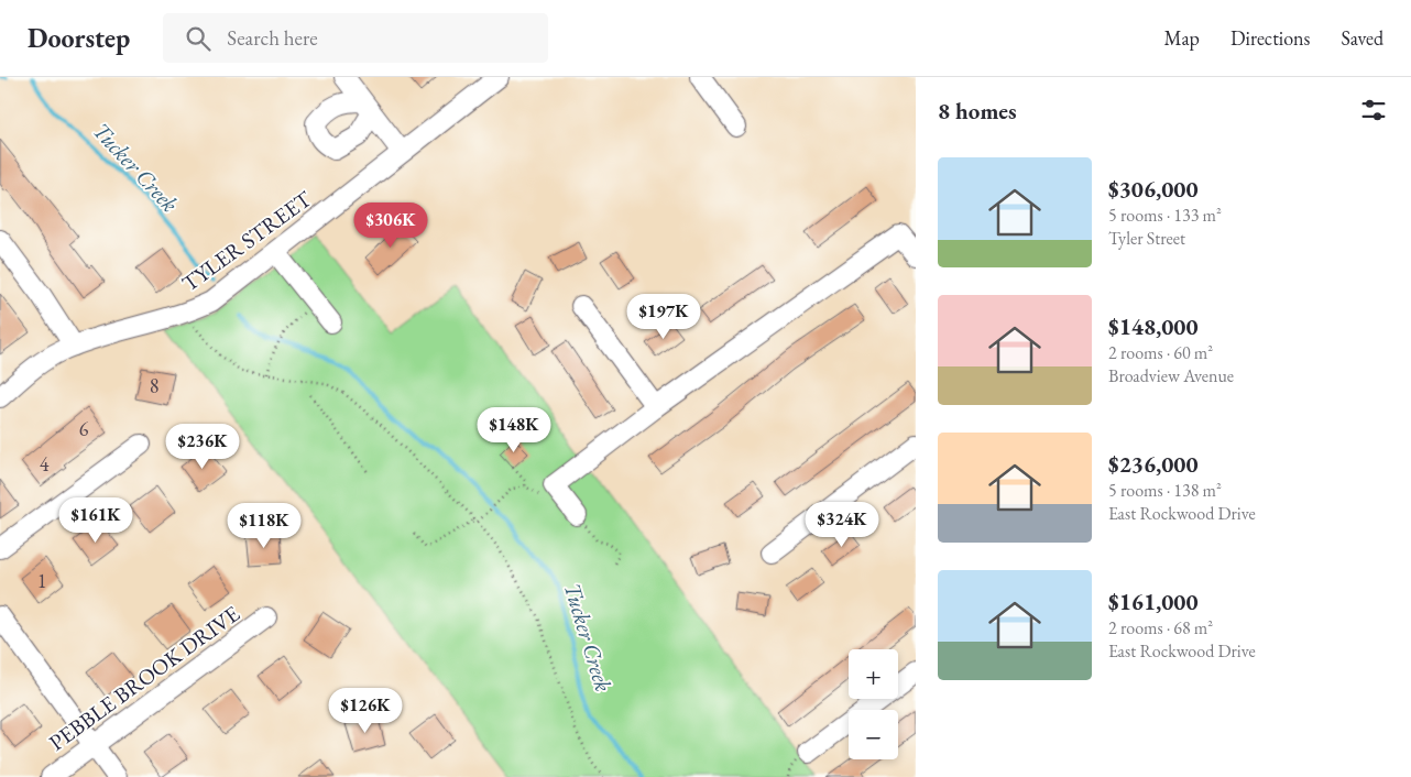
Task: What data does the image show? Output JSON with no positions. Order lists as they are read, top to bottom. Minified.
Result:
{"streets":{"street":["TYLER STREET","PEBBLE BROOK DRIVE"]},"water":["Tucker Creek"],"house_numbers":["8","6","4","1"],"page":{"header":"Doorstep","search":"Search here","nav":["Map","Directions","Saved"],"heading":"8 homes","list":[{"name":"$306,000","note":"5 rooms · 133 m² · Tyler Street"},{"name":"$148,000","note":"2 rooms · 60 m² · Broadview Avenue"},{"name":"$236,000","note":"5 rooms · 138 m² · East Rockwood Drive"},{"name":"$161,000","note":"2 rooms · 68 m² · East Rockwood Drive"}],"price":["$306K","$197K","$148K","$236K","$161K","$324K","$118K","$126K"],"map_buttons":["+","−"]}}
